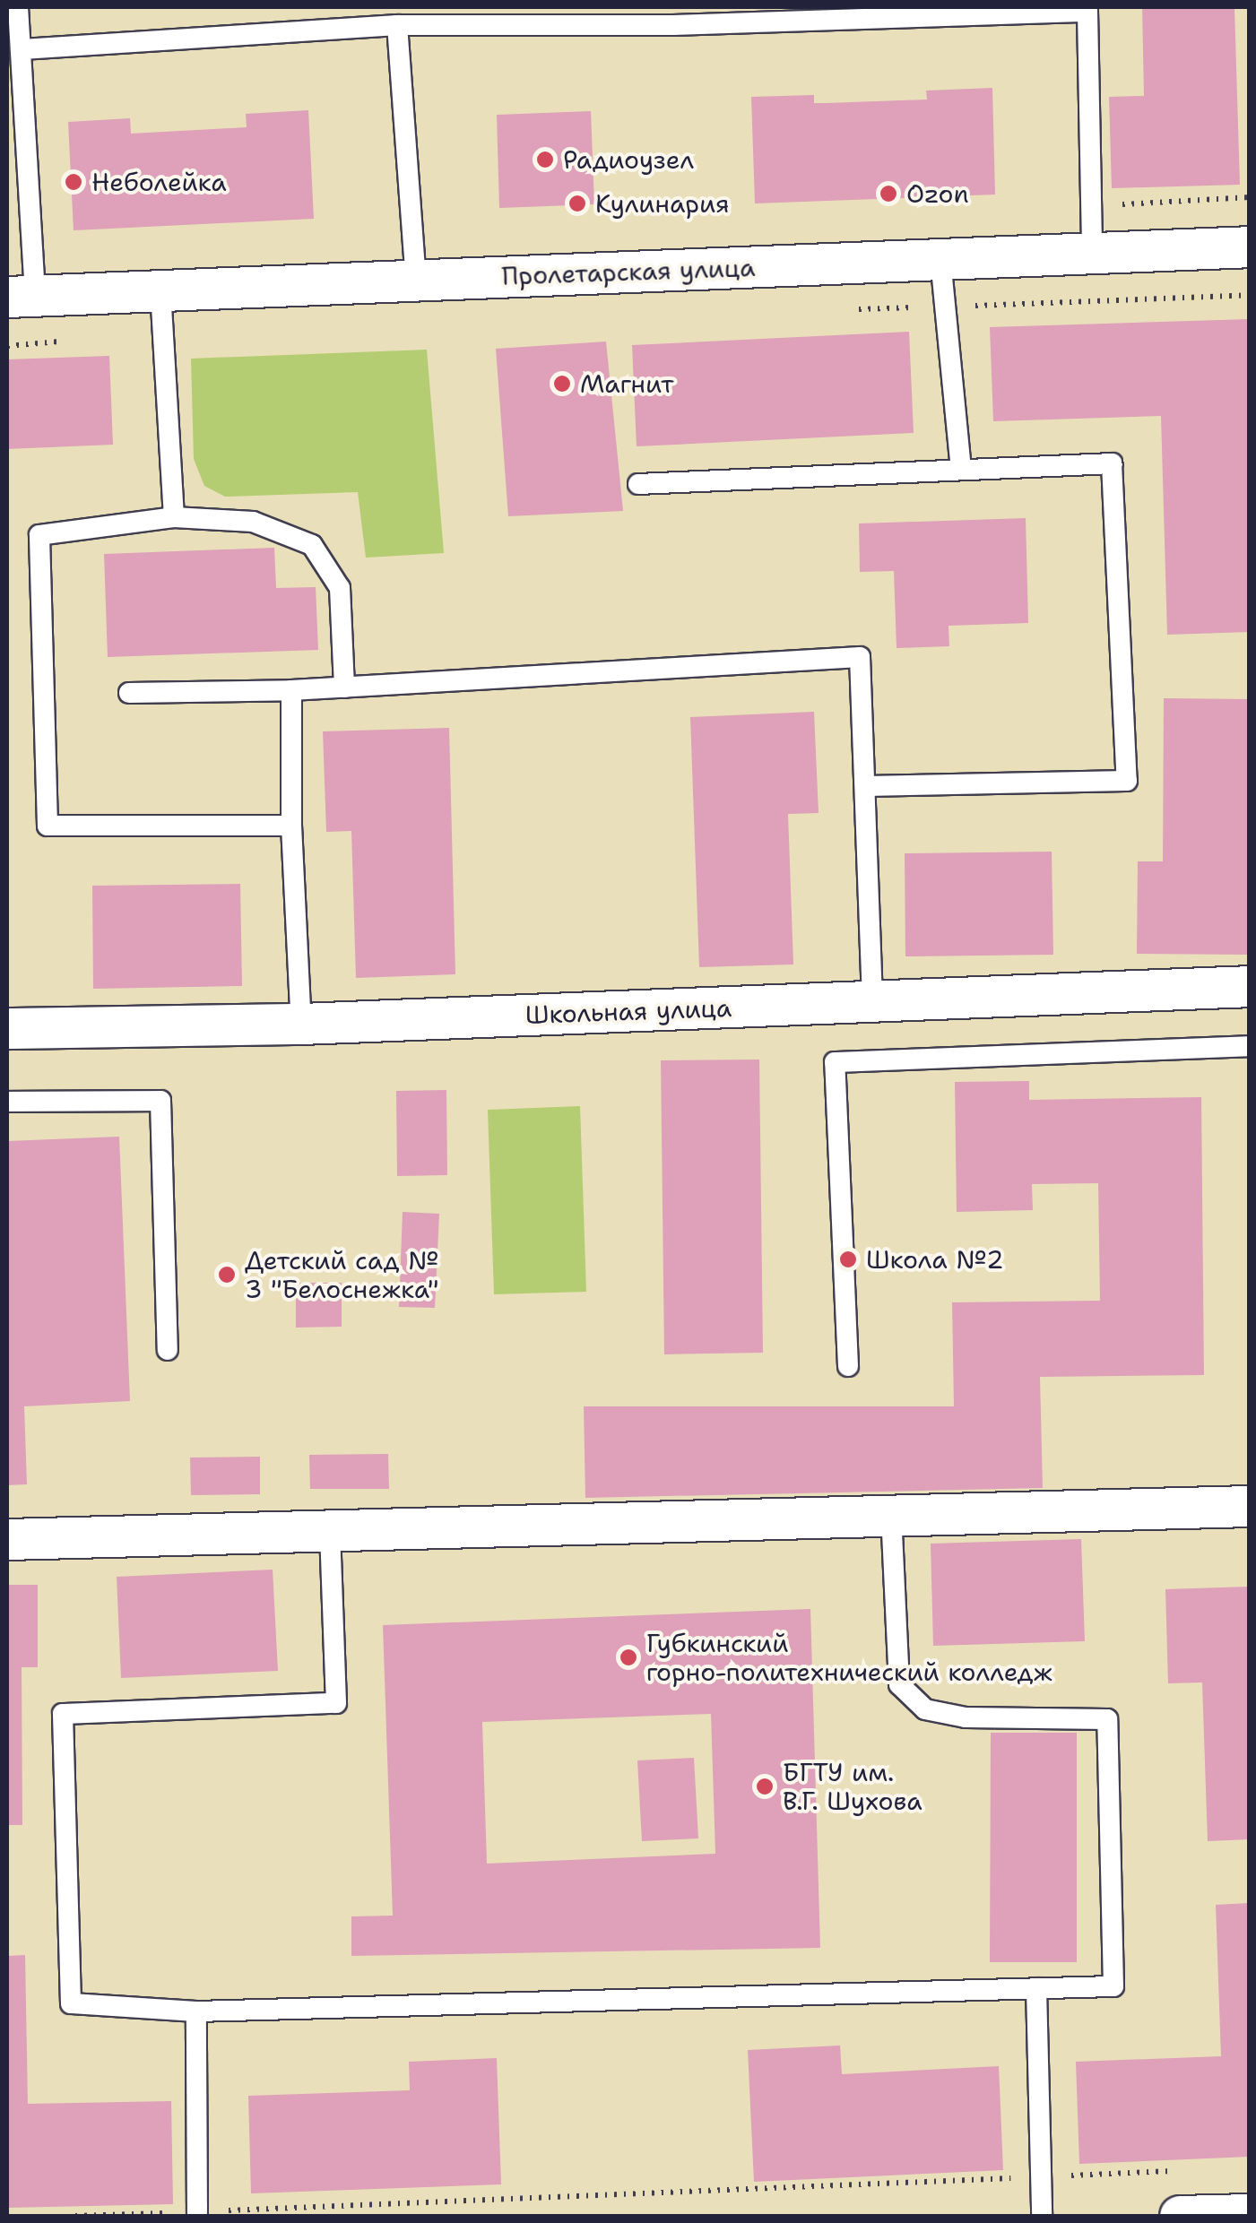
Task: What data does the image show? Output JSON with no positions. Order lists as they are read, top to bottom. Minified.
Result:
{"streets":{"street":["Пролетарская улица","Школьная улица"]},"places":["Радиоузел","Неболейка","Ozon","Кулинария","Магнит","Школа №2","Детский сад № 3 \"Белоснежка\"","Губкинский горно-политехнический колледж","БГТУ им. В.Г. Шухова"]}
